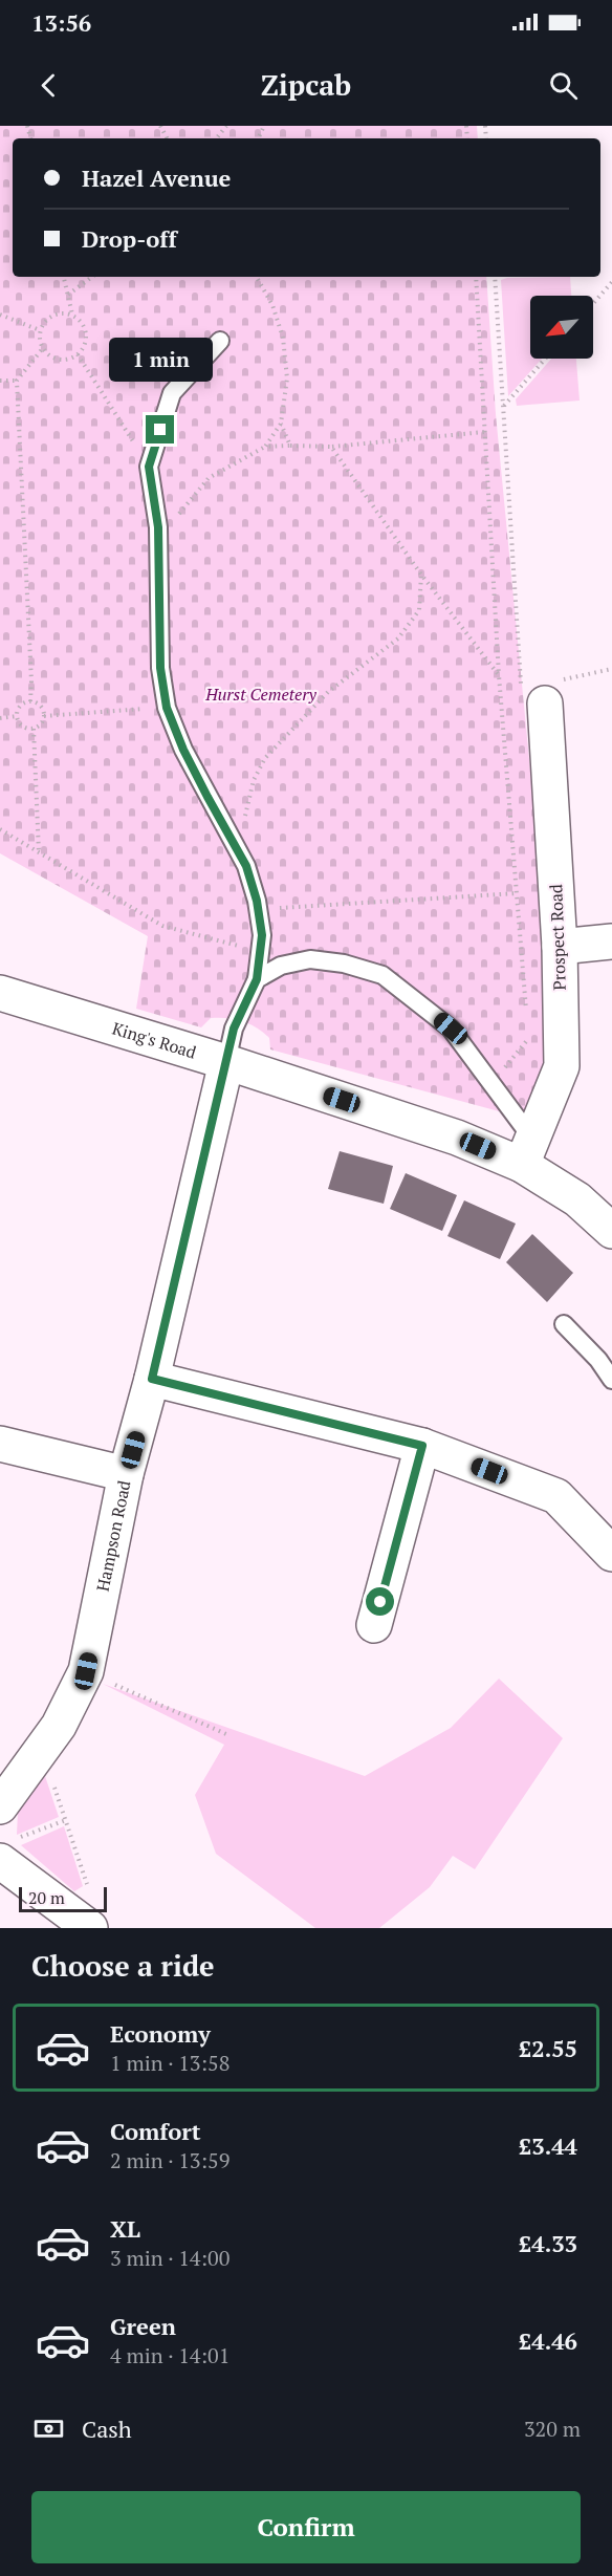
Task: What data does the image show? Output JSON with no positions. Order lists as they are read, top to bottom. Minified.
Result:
{"streets":{"street":["Prospect Road","King's Road","Hampson Road"]},"crossings":[["Prospect Road","King's Road"],["King's Road","Hampson Road"]],"parks":["Hurst Cemetery"],"scale_bar":"20 m","north":"bottom left","page":{"status":"13:56","header":"Zipcab","banner":["Hazel Avenue","Drop-off"],"bubble":"1 min","scale":"20 m","heading":"Choose a ride","list":[{"name":"Economy","note":"1 min · 13:58","value":"£2.55"},{"name":"Comfort","note":"2 min · 13:59","value":"£3.44"},{"name":"XL","note":"3 min · 14:00","value":"£4.33"},{"name":"Green","note":"4 min · 14:01","value":"£4.46"}],"pay":["Cash","320 m"],"buttons":"Confirm"}}
